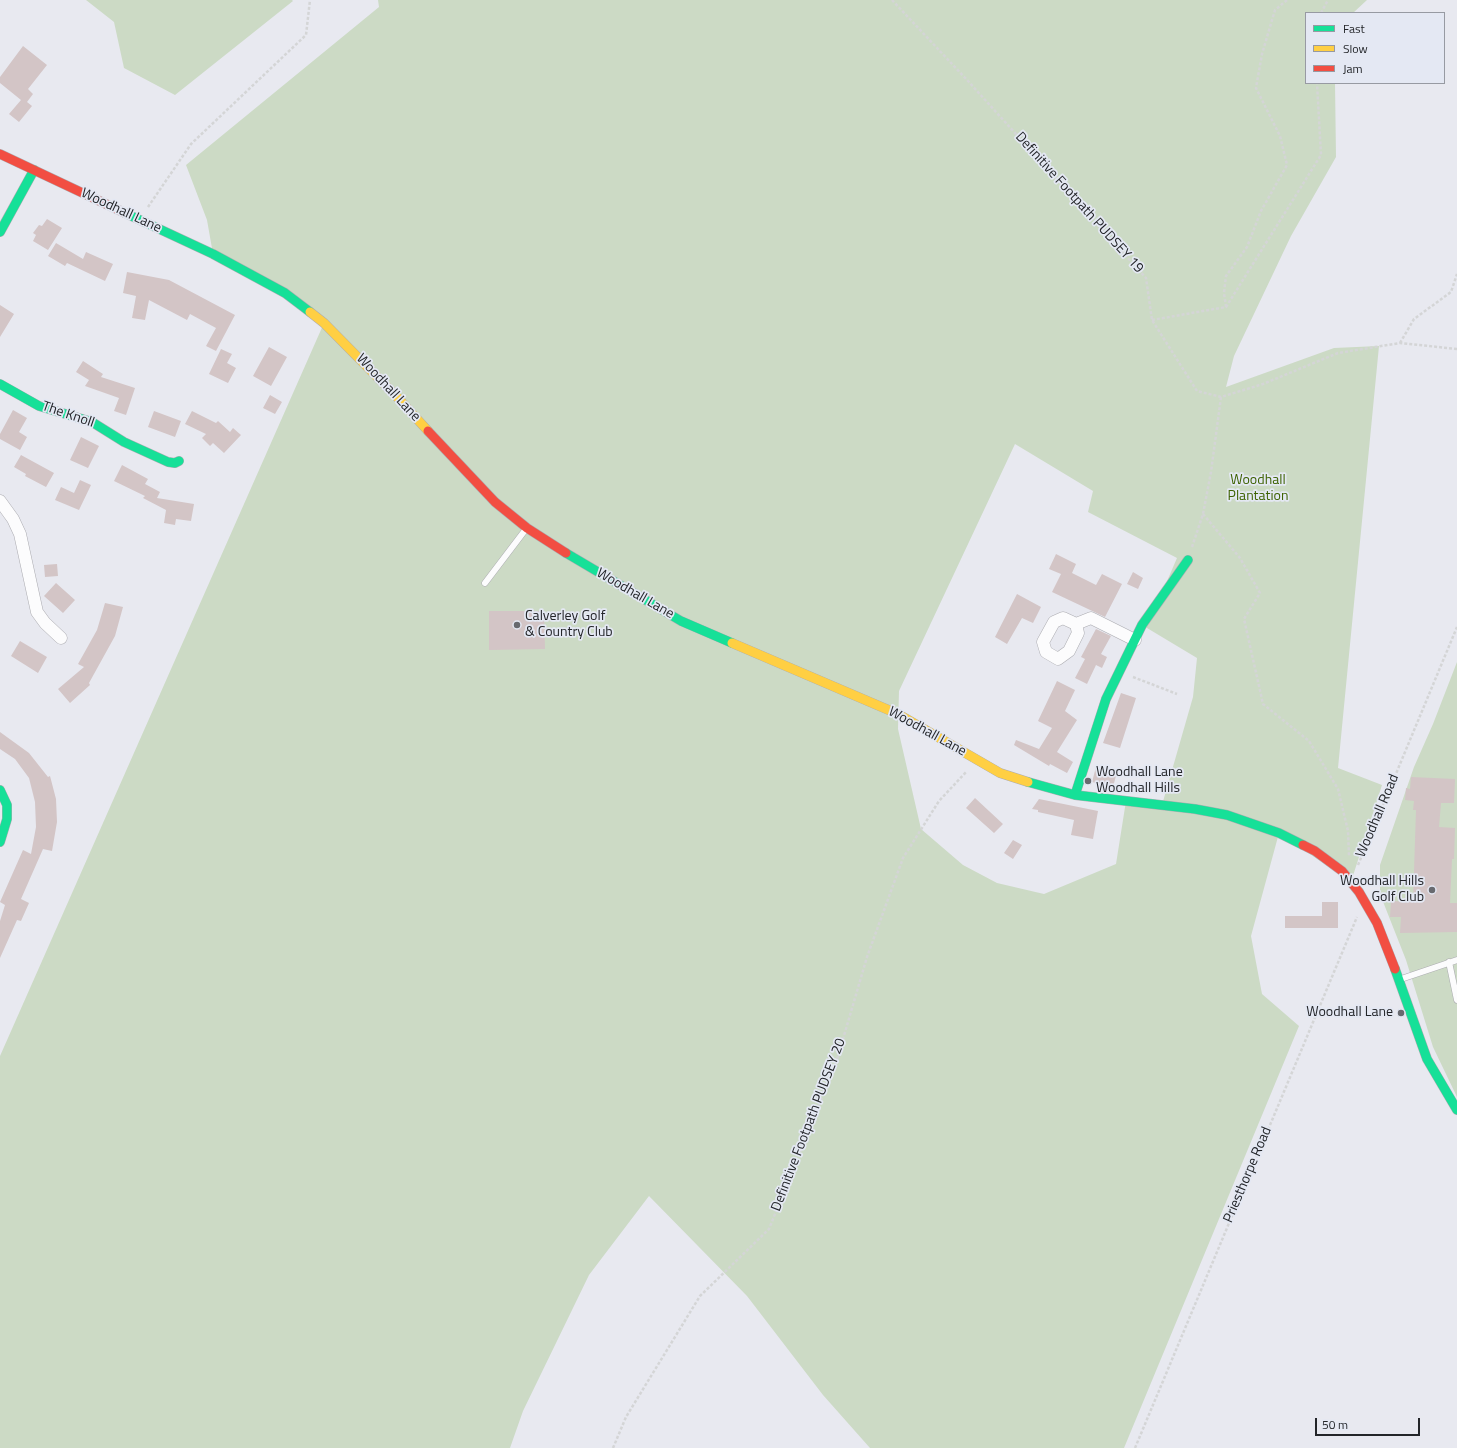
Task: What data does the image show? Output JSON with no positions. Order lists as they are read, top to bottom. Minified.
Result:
{"streets":{"street":["Woodhall Lane","The Knoll"],"path":["Definitive Footpath PUDSEY 19","Woodhall Road","Definitive Footpath PUDSEY 20","Priesthorpe Road"]},"crossings":[["Woodhall Lane","Woodhall Road"],["Woodhall Lane","Definitive Footpath PUDSEY 20"]],"parks":["Woodhall Plantation"],"places":["Calverley Golf & Country Club","Woodhall Lane Woodhall Hills","Woodhall Hills Golf Club","Woodhall Lane"],"legend":["Fast","Slow","Jam"],"scale_bar":"50 m"}
